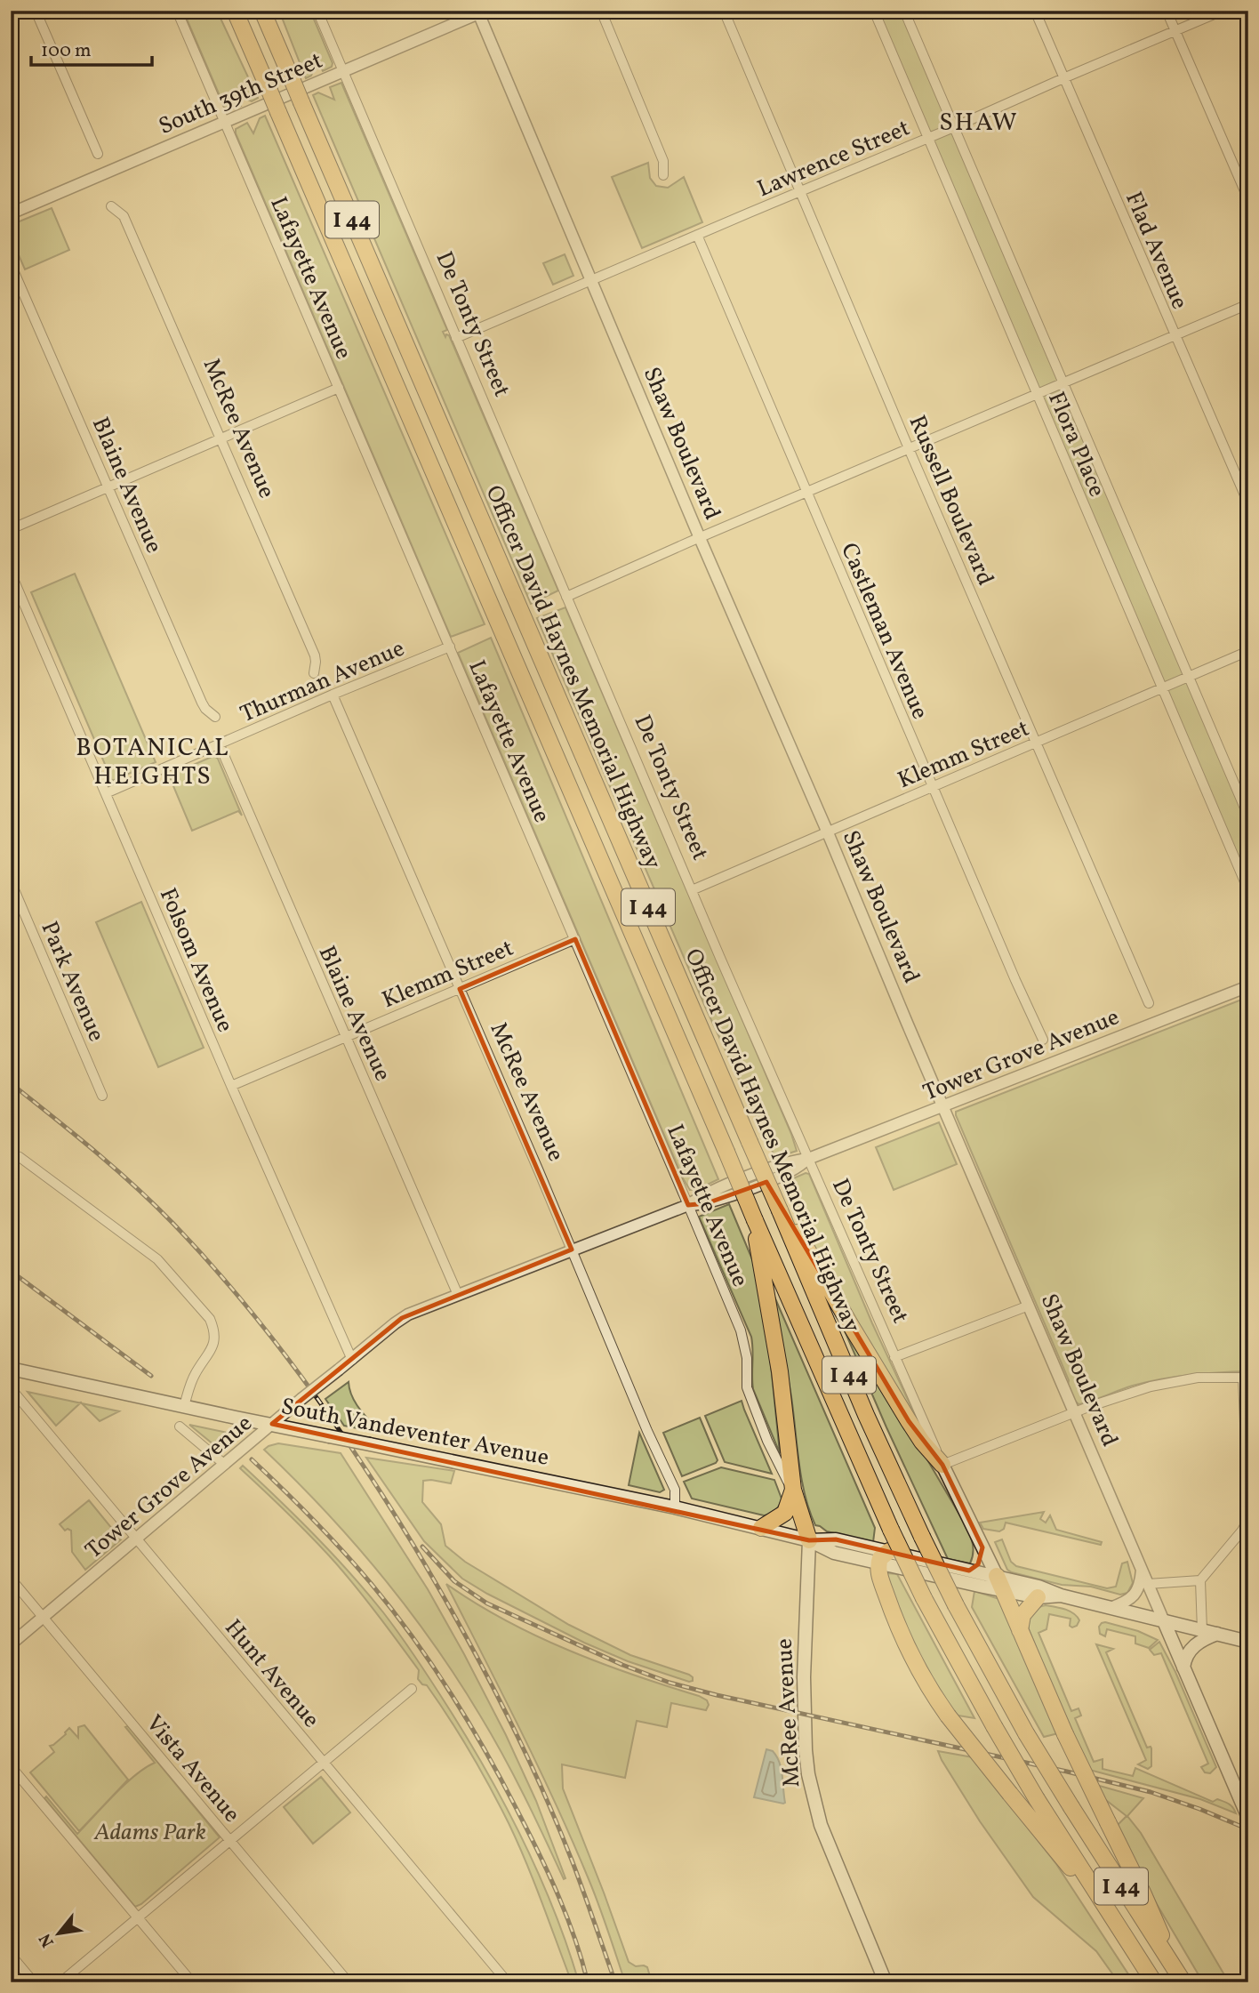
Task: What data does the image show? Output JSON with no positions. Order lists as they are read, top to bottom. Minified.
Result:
{"streets":{"highway":["I 44","Officer David Haynes Memorial Highway"],"main road":["De Tonty Street","McRee Avenue","Shaw Boulevard","South Vandeventer Avenue"],"street":["South 39th Street","Lawrence Street","Flad Avenue","Lafayette Avenue","Flora Place","Blaine Avenue","Russell Boulevard","Castleman Avenue","Thurman Avenue","Klemm Street","Folsom Avenue","Park Avenue","Tower Grove Avenue","Hunt Avenue","Vista Avenue"]},"crossings":[["South 39th Street","Lafayette Avenue"],["South 39th Street","De Tonty Street"],["South 39th Street","Shaw Boulevard"],["Lawrence Street","Flad Avenue"],["Lawrence Street","De Tonty Street"],["Lawrence Street","Shaw Boulevard"],["Lawrence Street","Flora Place"],["Lawrence Street","Russell Boulevard"],["Lawrence Street","Castleman Avenue"],["Lafayette Avenue","Thurman Avenue"],["Lafayette Avenue","Klemm Street"],["Lafayette Avenue","Tower Grove Avenue"],["De Tonty Street","Klemm Street"],["De Tonty Street","Tower Grove Avenue"],["De Tonty Street","South Vandeventer Avenue"],["McRee Avenue","Thurman Avenue"],["McRee Avenue","Klemm Street"],["McRee Avenue","Tower Grove Avenue"],["McRee Avenue","South Vandeventer Avenue"],["Shaw Boulevard","Klemm Street"],["Shaw Boulevard","Tower Grove Avenue"],["Shaw Boulevard","South Vandeventer Avenue"],["Flora Place","Klemm Street"],["Blaine Avenue","Thurman Avenue"],["Blaine Avenue","Klemm Street"],["Blaine Avenue","Tower Grove Avenue"],["Russell Boulevard","Klemm Street"],["Castleman Avenue","Klemm Street"],["Thurman Avenue","Folsom Avenue"],["Klemm Street","Folsom Avenue"],["Folsom Avenue","Tower Grove Avenue"],["Tower Grove Avenue","South Vandeventer Avenue"],["Tower Grove Avenue","Hunt Avenue"],["Tower Grove Avenue","Vista Avenue"]],"districts":["SHAW","BOTANICAL HEIGHTS"],"parks":["Adams Park"],"scale_bar":"100 m","north":"bottom left"}
